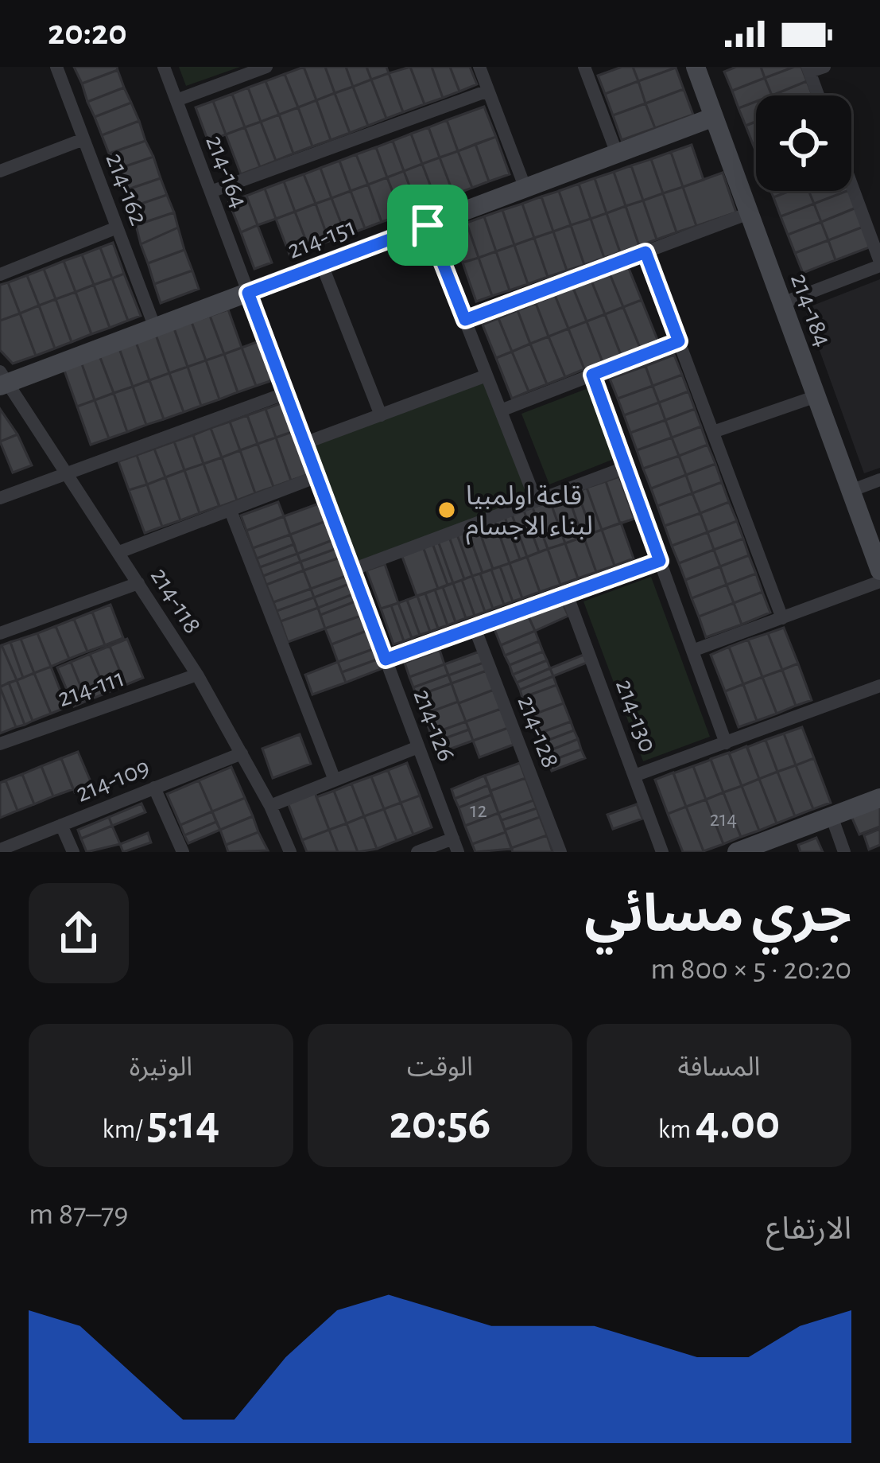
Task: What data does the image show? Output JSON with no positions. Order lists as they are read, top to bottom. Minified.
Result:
{"streets":{"street":["214-164","214-162","214-151","214-184","214-118","214-111","214-130","214-126","214-128","214-109"]},"crossings":[["214-164","214-151"],["214-164","214-126"],["214-162","214-151"],["214-151","214-184"],["214-151","214-118"],["214-151","214-126"],["214-118","214-111"],["214-118","214-109"]],"places":["قاعة اولمبيا لبناء الاجسام"],"house_numbers":["12","214"],"page":{"status":"20:20","heading":["جري مسائي","20:20 · 5 × 800 m"],"stats":[["المسافة","4.00 km"],["الوقت","20:56"],["الوتيرة","5:14 /km"]],"chart":["الارتفاع","79–87 m"]}}
